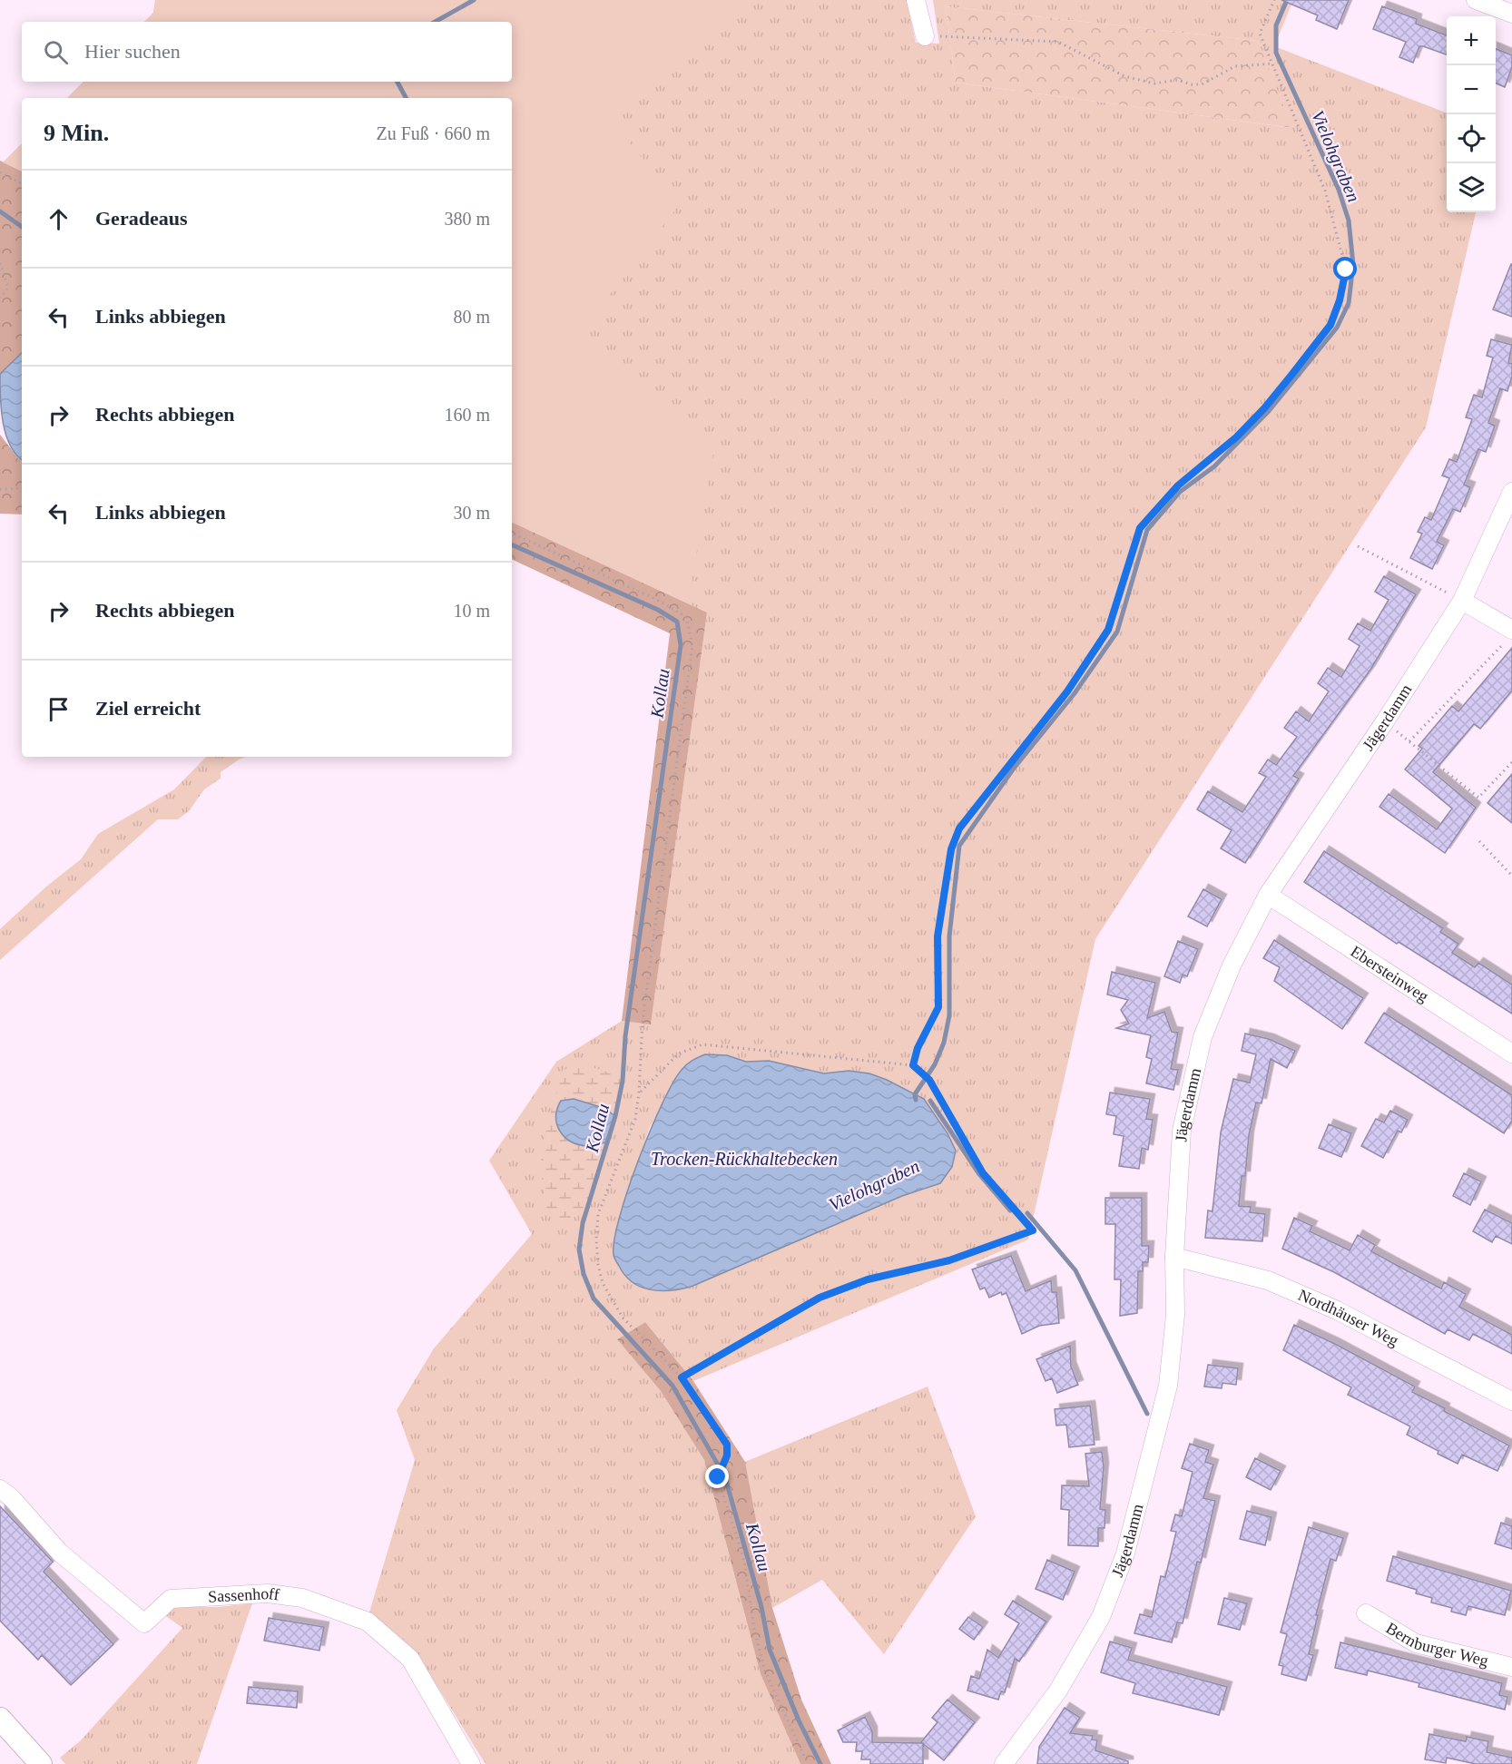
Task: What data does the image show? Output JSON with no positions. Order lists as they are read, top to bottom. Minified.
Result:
{"streets":{"street":["Jägerdamm","Ebersteinweg","Nordhäuser Weg","Sassenhoff","Bernburger Weg"]},"crossings":[["Jägerdamm","Ebersteinweg"],["Jägerdamm","Nordhäuser Weg"]],"water":["Vielohgraben","Kollau","Trocken-Rückhaltebecken"],"page":{"map_buttons":["+","−"],"search":"Hier suchen","heading":["9 Min.","Zu Fuß · 660 m"],"list":[["Geradeaus","380 m"],["Links abbiegen","80 m"],["Rechts abbiegen","160 m"],["Links abbiegen","30 m"],["Rechts abbiegen","10 m"],"Ziel erreicht"]}}
